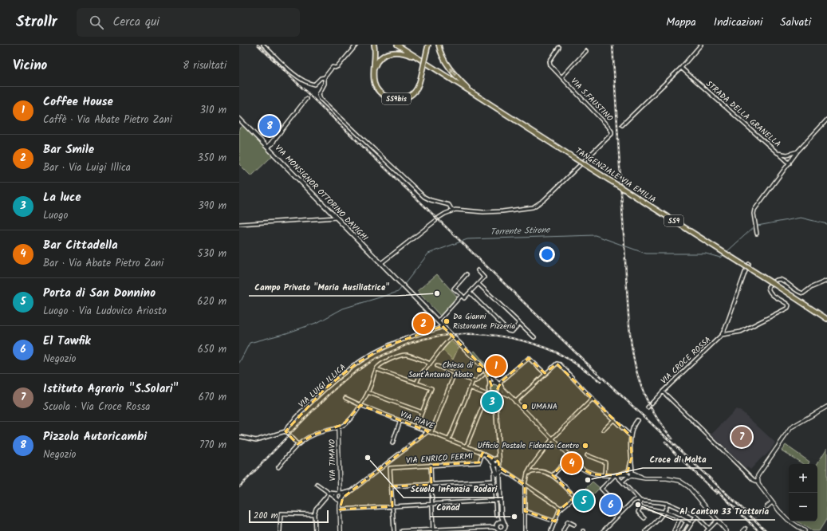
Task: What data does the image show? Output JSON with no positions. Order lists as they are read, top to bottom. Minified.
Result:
{"streets":{"main road":["SS9bis","TANGENZIALE VIA EMILIA","VIA MONSIGNOR OTTORINO DAVIGHI","SS9"],"street":["VIA S.FAUSTINO","STRADA DELLA GRANELLA","VIA CROCE ROSSA","VIA LUIGI ILLICA","VIA PIAVE","VIA ENRICO FERMI","VIA TIMAVO"]},"crossings":[["VIA MONSIGNOR OTTORINO DAVIGHI","VIA LUIGI ILLICA"],["VIA PIAVE","VIA ENRICO FERMI"]],"water":["Torrente Stirone"],"places":["Campo Privato \"Maria Ausiliatrice\"","Da Gianni Ristorante Pizzeria","Chiesa di Sant'Antonio Abate","UMANA","Ufficio Postale Fidenza Centro","Scuola Infanzia Rodari","Croce di Malta","Al Canton 33 Trattoria","Conad"],"scale_bar":"200 m","page":{"header":"Strollr","search":"Cerca qui","nav":["Mappa","Indicazioni","Salvati"],"heading":["Vicino","8 risultati"],"list":[{"mark":"1","name":"Coffee House","note":"Caffè · Via Abate Pietro Zani","value":"310 m"},{"mark":"2","name":"Bar Smile","note":"Bar · Via Luigi Illica","value":"350 m"},{"mark":"3","name":"La luce","note":"Luogo","value":"390 m"},{"mark":"4","name":"Bar Cittadella","note":"Bar · Via Abate Pietro Zani","value":"530 m"},{"mark":"5","name":"Porta di San Donnino","note":"Luogo · Via Ludovico Ariosto","value":"620 m"},{"mark":"6","name":"El Tawfik","note":"Negozio","value":"650 m"},{"mark":"7","name":"Istituto Agrario \"S.Solari\"","note":"Scuola · Via Croce Rossa","value":"670 m"},{"mark":"8","name":"Pizzola Autoricambi","note":"Negozio","value":"770 m"}],"pins":["8","2","1","3","7","4","5","6"],"map_buttons":["+","−"],"scale":"200 m"}}
